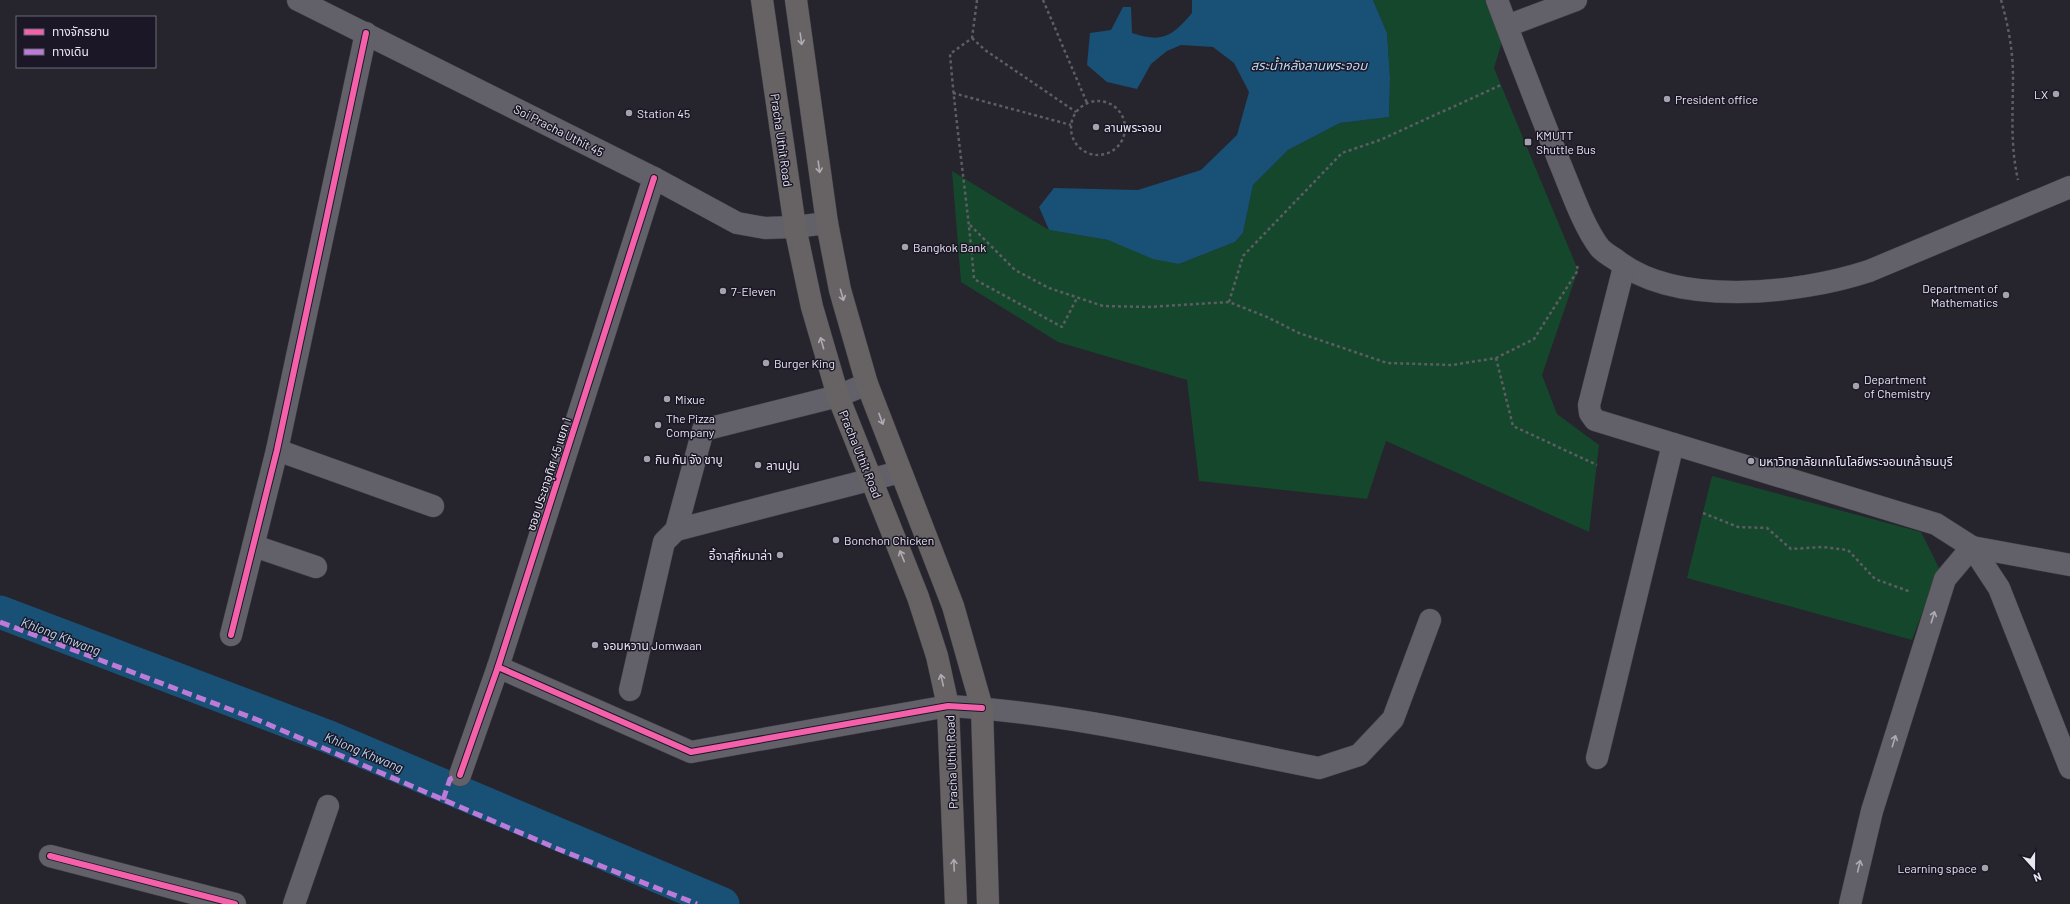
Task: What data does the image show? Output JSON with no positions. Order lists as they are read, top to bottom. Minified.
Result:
{"streets":{"main road":["Pracha Uthit Road"],"street":["Soi Pracha Uthit 45","ซอย ประชาอุทิศ 45 แยก 1"]},"crossings":[["Soi Pracha Uthit 45","Pracha Uthit Road"],["Soi Pracha Uthit 45","ซอย ประชาอุทิศ 45 แยก 1"]],"water":["สระน้ำหลังลานพระจอม","Khlong Khwang"],"places":{"other":["LX","President office","Station 45","ลานพระจอม","Bangkok Bank","7-Eleven","Department of Mathematics","Burger King","Department of Chemistry","Mixue","The Pizza Company","กิน กัน จัง ชาบู","มหาวิทยาลัยเทคโนโลยีพระจอมเกล้าธนบุรี","ลานปูน","Bonchon Chicken","อี้จาสุกี้หมาล่า","จอมหวาน Jomwaan","Learning space"],"transit":["KMUTT Shuttle Bus"]},"legend":["ทางจักรยาน","ทางเดิน"],"north":"bottom"}
